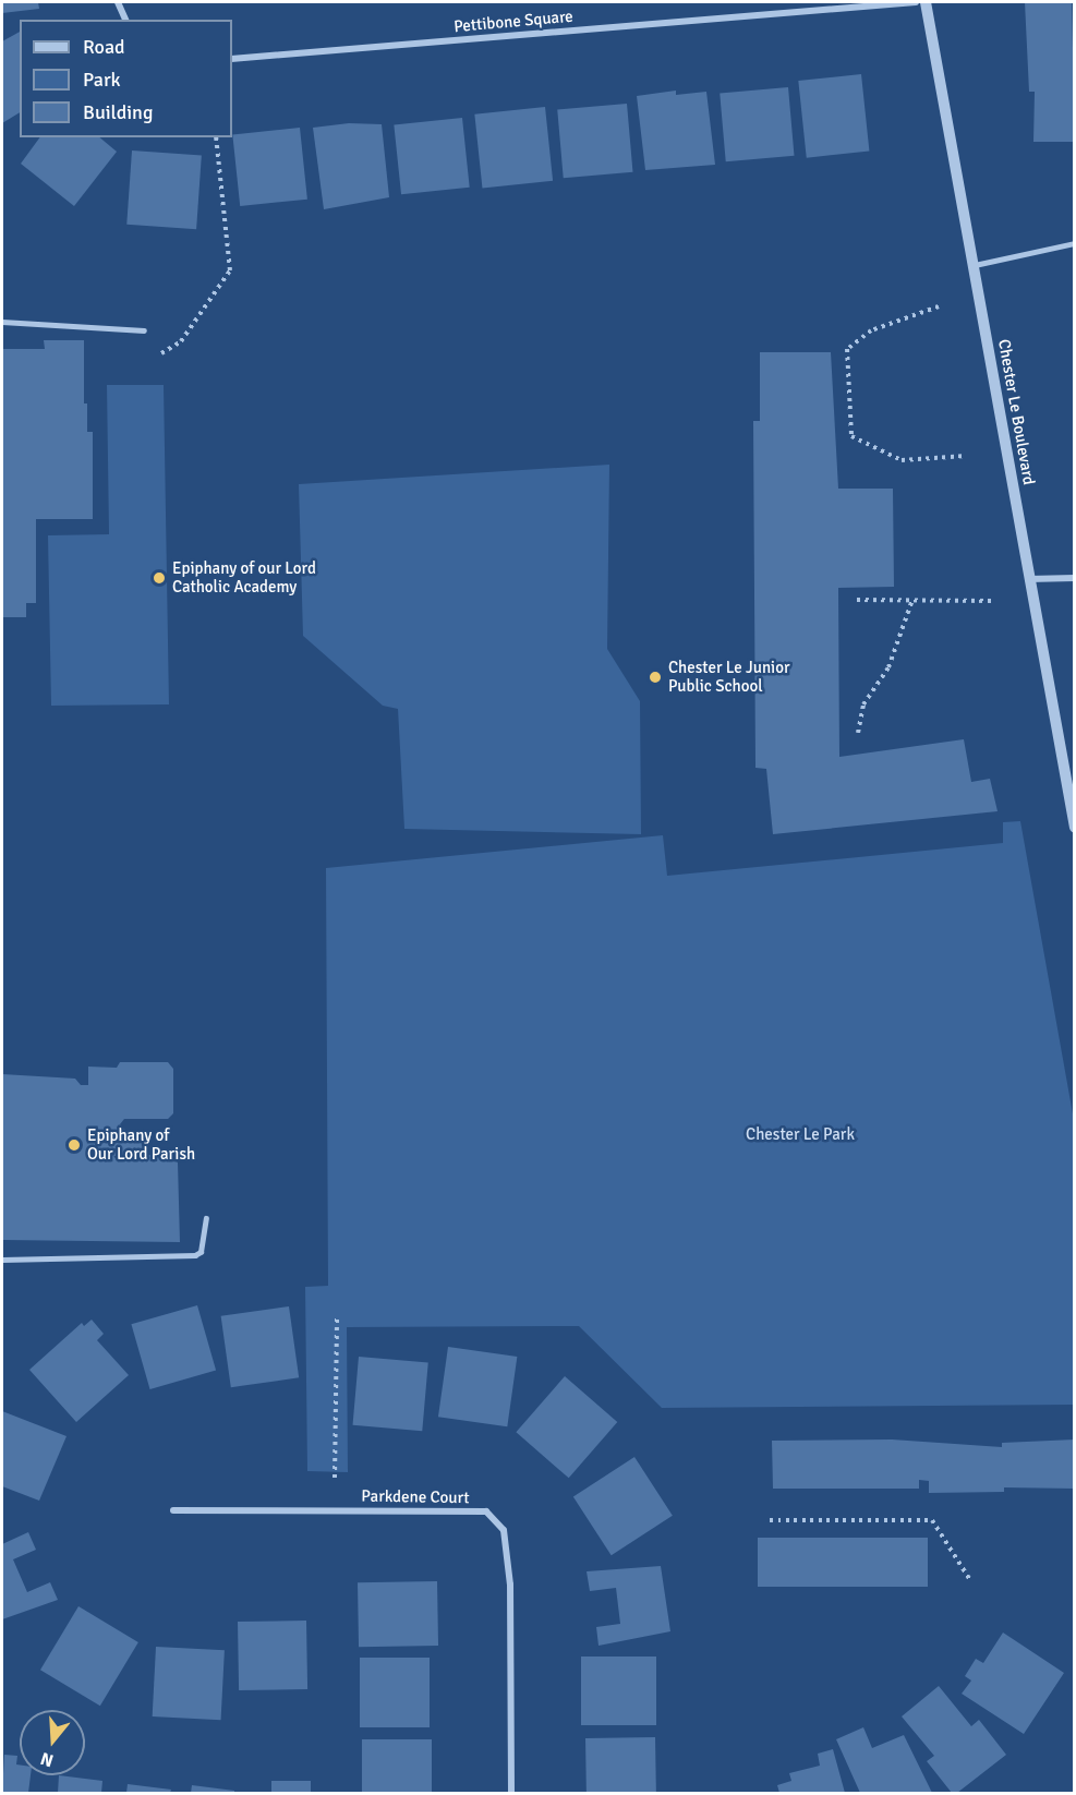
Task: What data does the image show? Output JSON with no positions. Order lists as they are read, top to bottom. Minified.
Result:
{"streets":{"street":["Pettibone Square","Chester Le Boulevard","Parkdene Court"]},"parks":["Chester Le Park"],"places":["Epiphany of our Lord Catholic Academy","Chester Le Junior Public School","Epiphany of Our Lord Parish"],"legend":["Road","Park","Building"],"north":"bottom"}
